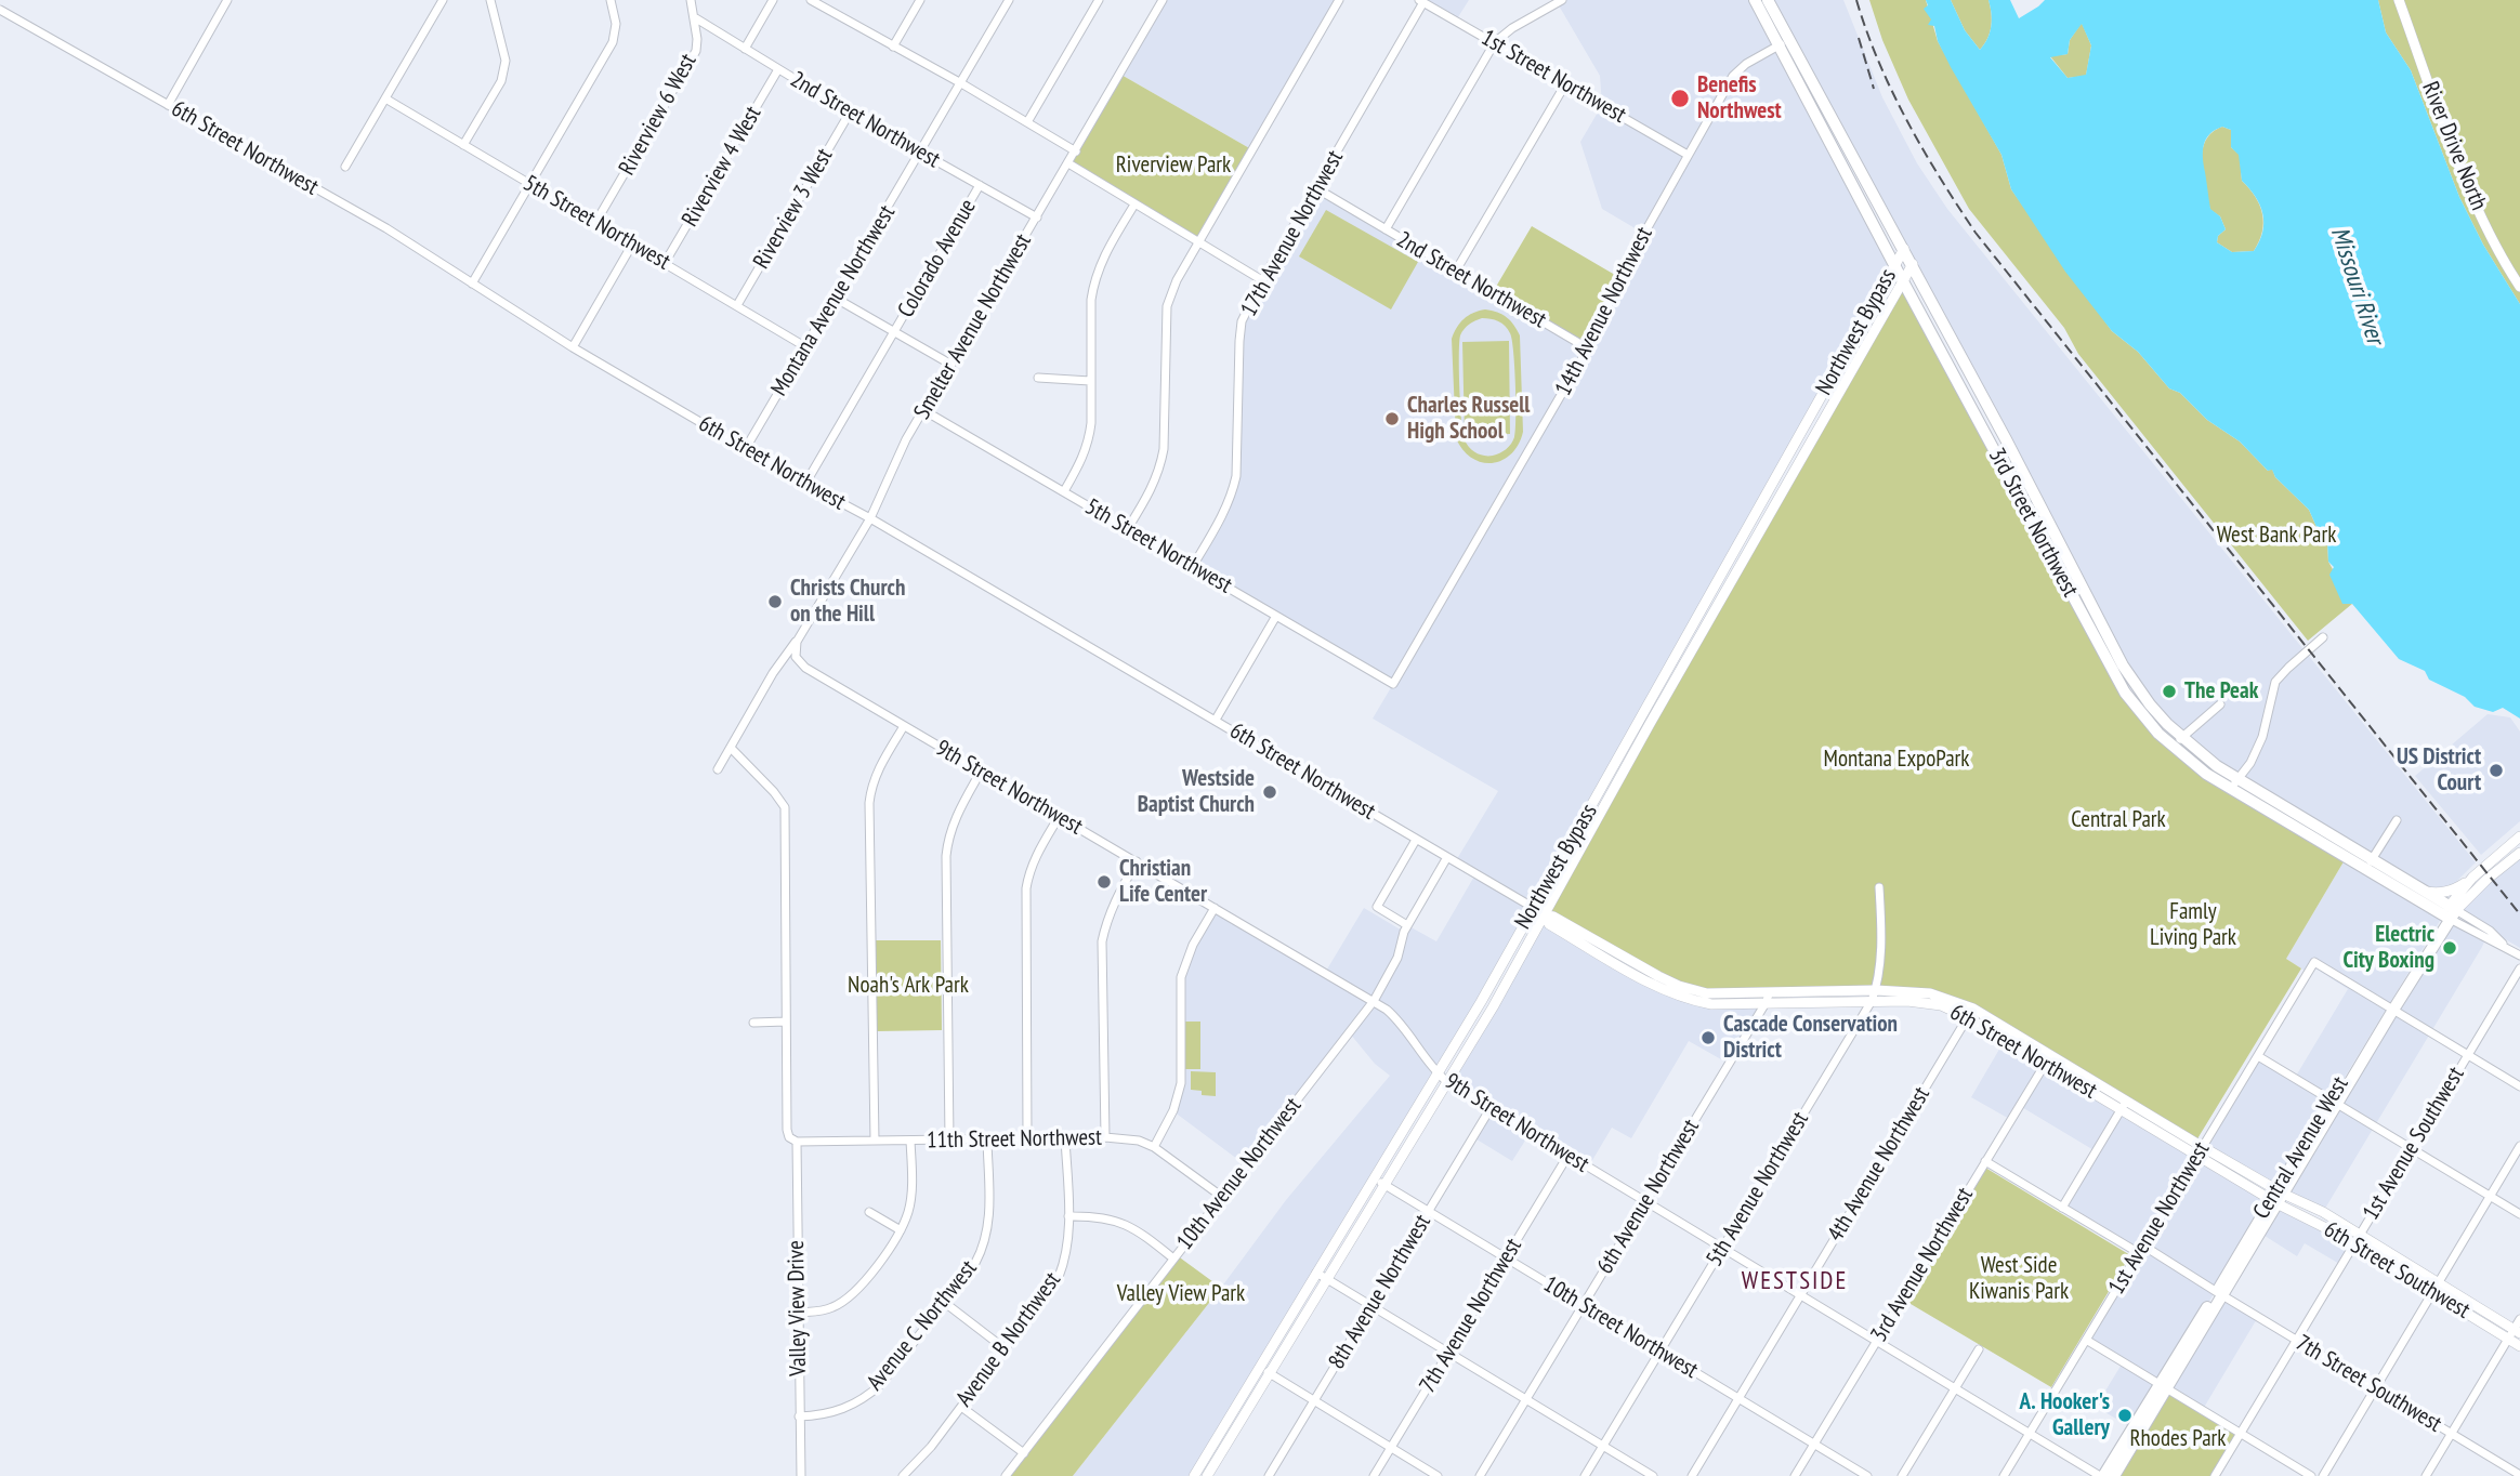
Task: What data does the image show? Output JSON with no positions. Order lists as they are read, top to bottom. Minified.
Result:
{"streets":{"highway":["3rd Street Northwest","Central Avenue West"],"main road":["River Drive North","6th Street Northwest","Northwest Bypass","6th Street Southwest"],"street":["1st Street Northwest","Riverview 6 West","2nd Street Northwest","Riverview 4 West","Riverview 3 West","5th Street Northwest","17th Avenue Northwest","Colorado Avenue","Montana Avenue Northwest","14th Avenue Northwest","Smelter Avenue Northwest","9th Street Northwest","11th Street Northwest","1st Avenue Southwest","4th Avenue Northwest","10th Avenue Northwest","5th Avenue Northwest","6th Avenue Northwest","1st Avenue Northwest","3rd Avenue Northwest","8th Avenue Northwest","Valley View Drive","7th Avenue Northwest","Avenue C Northwest","10th Street Northwest","Avenue B Northwest","7th Street Southwest"]},"crossings":[["1st Street Northwest","17th Avenue Northwest"],["1st Street Northwest","14th Avenue Northwest"],["Riverview 6 West","2nd Street Northwest"],["Riverview 6 West","5th Street Northwest"],["2nd Street Northwest","Riverview 4 West"],["2nd Street Northwest","Riverview 3 West"],["2nd Street Northwest","17th Avenue Northwest"],["2nd Street Northwest","Colorado Avenue"],["2nd Street Northwest","Montana Avenue Northwest"],["2nd Street Northwest","14th Avenue Northwest"],["2nd Street Northwest","Smelter Avenue Northwest"],["6th Street Northwest","Colorado Avenue"],["6th Street Northwest","Montana Avenue Northwest"],["6th Street Northwest","Smelter Avenue Northwest"],["6th Street Northwest","Northwest Bypass"],["6th Street Northwest","Central Avenue West"],["6th Street Northwest","4th Avenue Northwest"],["6th Street Northwest","10th Avenue Northwest"],["6th Street Northwest","5th Avenue Northwest"],["6th Street Northwest","6th Avenue Northwest"],["6th Street Northwest","1st Avenue Northwest"],["6th Street Northwest","3rd Avenue Northwest"],["6th Street Northwest","6th Street Southwest"],["Riverview 4 West","5th Street Northwest"],["Riverview 3 West","5th Street Northwest"],["5th Street Northwest","17th Avenue Northwest"],["5th Street Northwest","Montana Avenue Northwest"],["5th Street Northwest","14th Avenue Northwest"],["5th Street Northwest","Smelter Avenue Northwest"],["14th Avenue Northwest","3rd Street Northwest"],["Smelter Avenue Northwest","9th Street Northwest"],["Northwest Bypass","3rd Street Northwest"],["Northwest Bypass","9th Street Northwest"],["Northwest Bypass","10th Street Northwest"],["3rd Street Northwest","Central Avenue West"],["9th Street Northwest","Central Avenue West"],["9th Street Northwest","4th Avenue Northwest"],["9th Street Northwest","10th Avenue Northwest"],["9th Street Northwest","5th Avenue Northwest"],["9th Street Northwest","6th Avenue Northwest"],["9th Street Northwest","1st Avenue Northwest"],["9th Street Northwest","3rd Avenue Northwest"],["9th Street Northwest","8th Avenue Northwest"],["9th Street Northwest","7th Avenue Northwest"],["11th Street Northwest","10th Avenue Northwest"],["11th Street Northwest","Valley View Drive"],["11th Street Northwest","Avenue C Northwest"],["11th Street Northwest","Avenue B Northwest"],["1st Avenue Southwest","6th Street Southwest"],["1st Avenue Southwest","7th Street Southwest"],["Central Avenue West","1st Avenue Northwest"],["Central Avenue West","6th Street Southwest"],["Central Avenue West","7th Street Southwest"],["4th Avenue Northwest","10th Street Northwest"],["5th Avenue Northwest","10th Street Northwest"],["6th Avenue Northwest","10th Street Northwest"],["1st Avenue Northwest","7th Street Southwest"],["3rd Avenue Northwest","10th Street Northwest"],["3rd Avenue Northwest","7th Street Southwest"],["8th Avenue Northwest","10th Street Northwest"],["Valley View Drive","Avenue C Northwest"],["7th Avenue Northwest","10th Street Northwest"]],"districts":["WESTSIDE"],"water":["Missouri River"],"parks":["Riverview Park","West Bank Park","Montana ExpoPark","Central Park","Famly Living Park","Noah's Ark Park","West Side Kiwanis Park","Valley View Park","Rhodes Park"],"places":["Benefis Northwest","Charles Russell High School","Christs Church on the Hill","The Peak","US District Court","Westside Baptist Church","Christian Life Center","Electric City Boxing","Cascade Conservation District","A. Hooker's Gallery"]}
